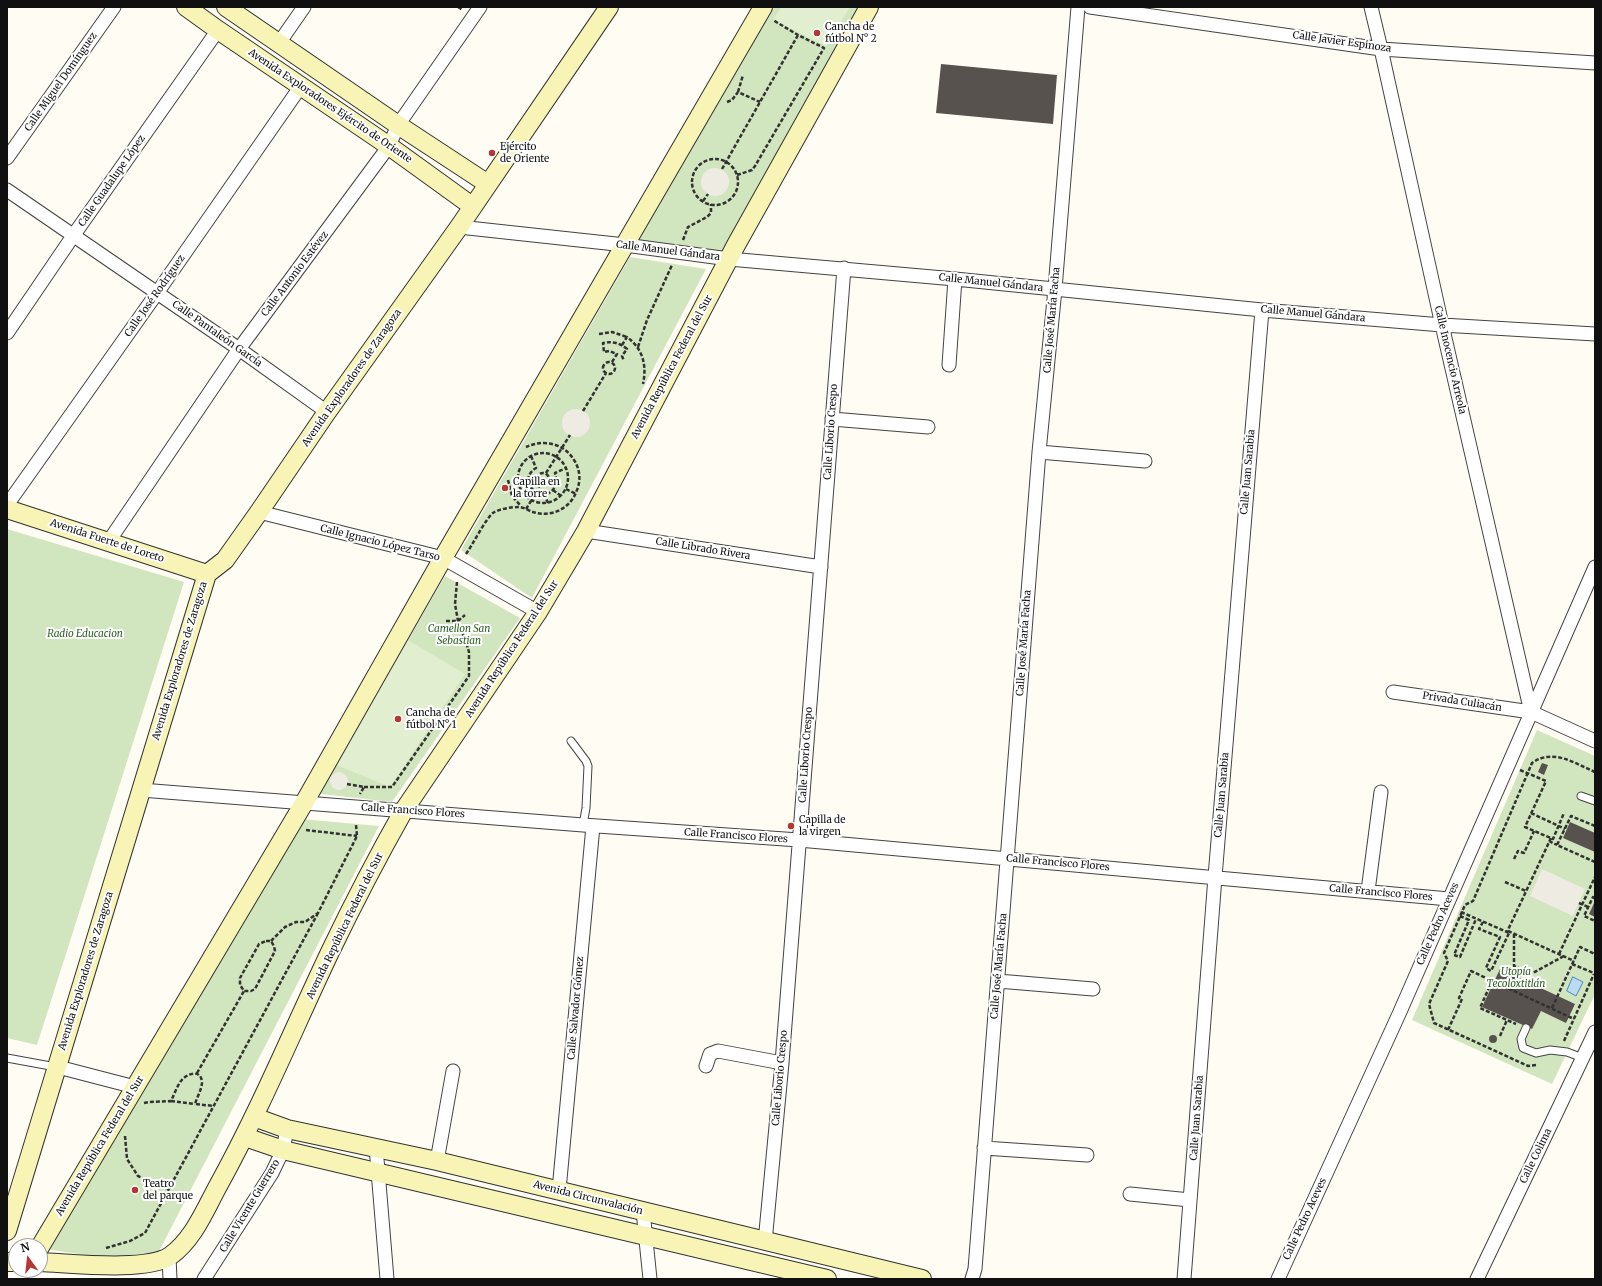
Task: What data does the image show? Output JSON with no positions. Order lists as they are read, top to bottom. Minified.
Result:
{"streets":{"street":["Calle Javier Espinoza","Calle Miguel Domínguez","Avenida Exploradores Ejército de Oriente","Calle Guadalupe López","Calle Manuel Gándara","Calle Antonio Estévez","Calle José Rodríguez","Calle José María Facha","Calle Pantaleón García","Calle Inocencio Arreola","Avenida República Federal del Sur","Avenida Exploradores de Zaragoza","Calle Liborio Crespo","Calle Juan Sarabia","Avenida Fuerte de Loreto","Calle Ignacio López Tarso","Calle Librado Rivera","Privada Culiacán","Calle Francisco Flores","Calle Pedro Aceves","Calle Salvador Gómez","Calle Colima","Avenida Circunvalación","Calle Vicente Guerrero"]},"crossings":[["Calle Javier Espinoza","Calle Inocencio Arreola"],["Avenida Exploradores Ejército de Oriente","Calle Guadalupe López"],["Avenida Exploradores Ejército de Oriente","Calle Antonio Estévez"],["Avenida Exploradores Ejército de Oriente","Calle José Rodríguez"],["Avenida Exploradores Ejército de Oriente","Avenida Exploradores de Zaragoza"],["Calle Guadalupe López","Calle Pantaleón García"],["Calle Manuel Gándara","Calle José María Facha"],["Calle Manuel Gándara","Calle Inocencio Arreola"],["Calle Manuel Gándara","Avenida República Federal del Sur"],["Calle Manuel Gándara","Avenida Exploradores de Zaragoza"],["Calle Manuel Gándara","Calle Liborio Crespo"],["Calle Manuel Gándara","Calle Juan Sarabia"],["Calle Antonio Estévez","Calle Pantaleón García"],["Calle Antonio Estévez","Avenida Fuerte de Loreto"],["Calle José Rodríguez","Calle Pantaleón García"],["Calle José María Facha","Calle Francisco Flores"],["Calle Pantaleón García","Avenida Exploradores de Zaragoza"],["Calle Inocencio Arreola","Privada Culiacán"],["Calle Inocencio Arreola","Calle Pedro Aceves"],["Avenida República Federal del Sur","Calle Ignacio López Tarso"],["Avenida República Federal del Sur","Calle Librado Rivera"],["Avenida República Federal del Sur","Calle Francisco Flores"],["Avenida República Federal del Sur","Avenida Circunvalación"],["Avenida Exploradores de Zaragoza","Avenida Fuerte de Loreto"],["Avenida Exploradores de Zaragoza","Calle Ignacio López Tarso"],["Avenida Exploradores de Zaragoza","Calle Francisco Flores"],["Calle Liborio Crespo","Calle Librado Rivera"],["Calle Liborio Crespo","Calle Francisco Flores"],["Calle Liborio Crespo","Avenida Circunvalación"],["Calle Juan Sarabia","Calle Francisco Flores"],["Privada Culiacán","Calle Pedro Aceves"],["Calle Francisco Flores","Calle Pedro Aceves"],["Calle Francisco Flores","Calle Salvador Gómez"],["Calle Salvador Gómez","Avenida Circunvalación"],["Avenida Circunvalación","Calle Vicente Guerrero"]],"parks":["Camellon San Sebastian","Radio Educacion","Utopía Tecoloxtitlán"],"places":["Cancha de fútbol N° 2","Ejército de Oriente","Capilla en la torre","Cancha de fútbol N° 1","Capilla de la virgen","Teatro del parque"],"north":"top"}
